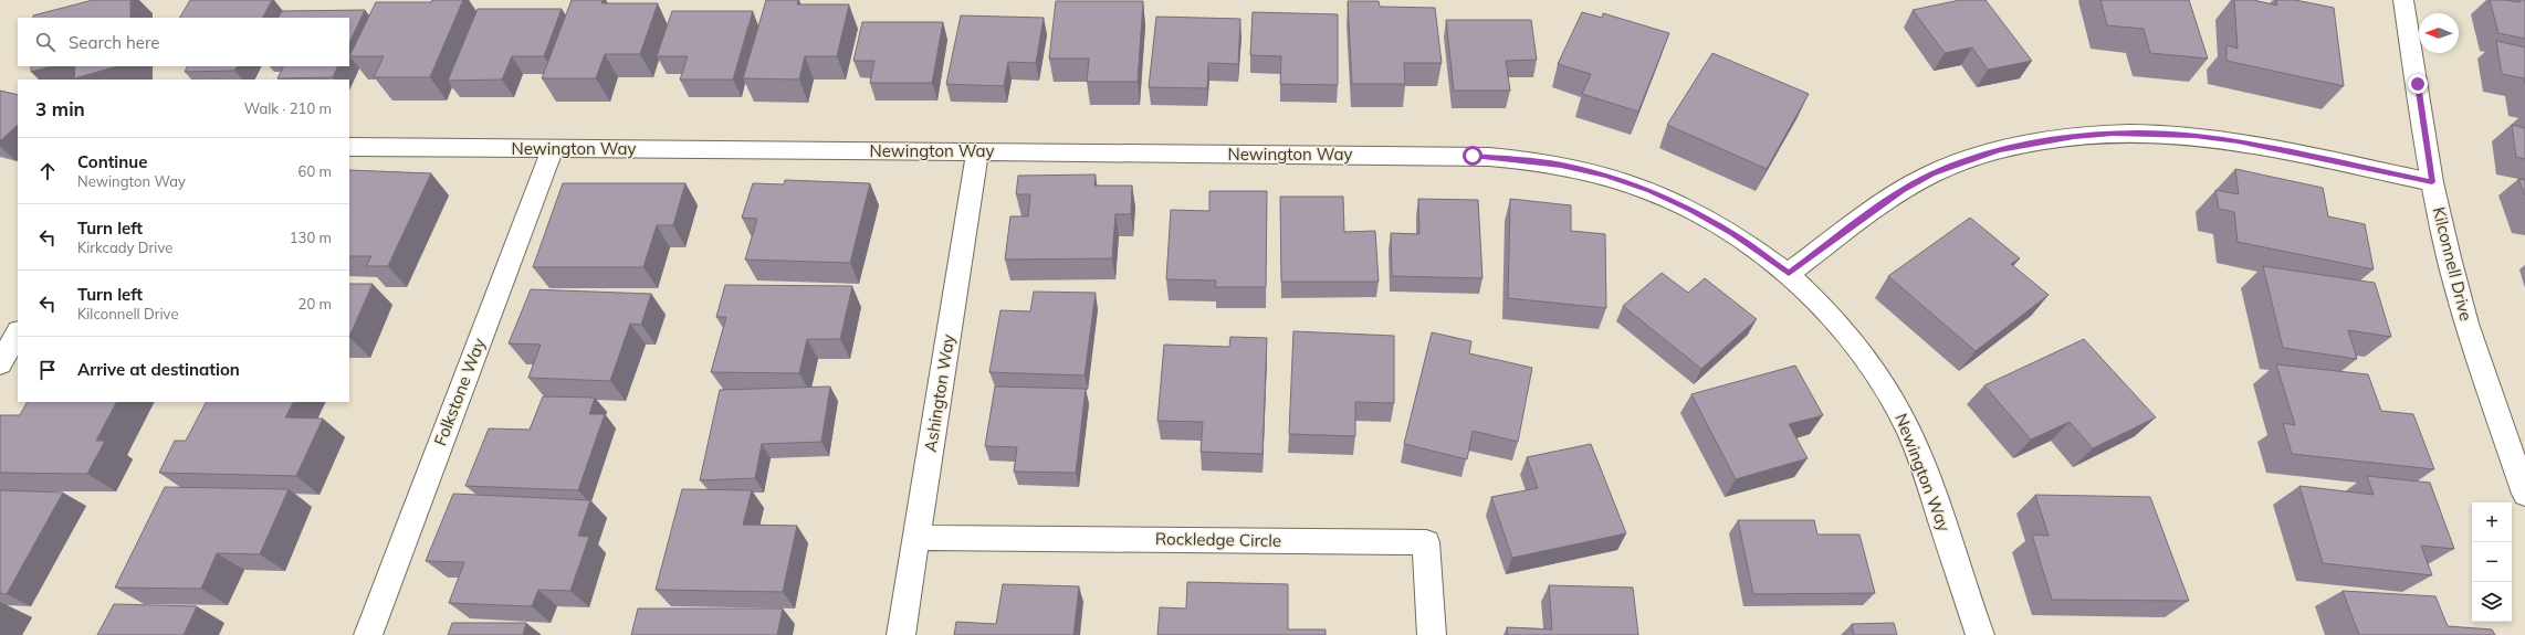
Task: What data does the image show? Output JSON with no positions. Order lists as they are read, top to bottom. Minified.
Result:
{"streets":{"street":["Newington Way","Kilconnell Drive","Folkstone Way","Ashington Way","Rockledge Circle"]},"crossings":[["Newington Way","Folkstone Way"],["Newington Way","Ashington Way"],["Ashington Way","Rockledge Circle"]],"north":"left","page":{"search":"Search here","heading":["3 min","Walk · 210 m"],"list":[["Continue","Newington Way","60 m"],["Turn left","Kirkcady Drive","130 m"],["Turn left","Kilconnell Drive","20 m"],"Arrive at destination"],"map_buttons":["+","−"]}}
